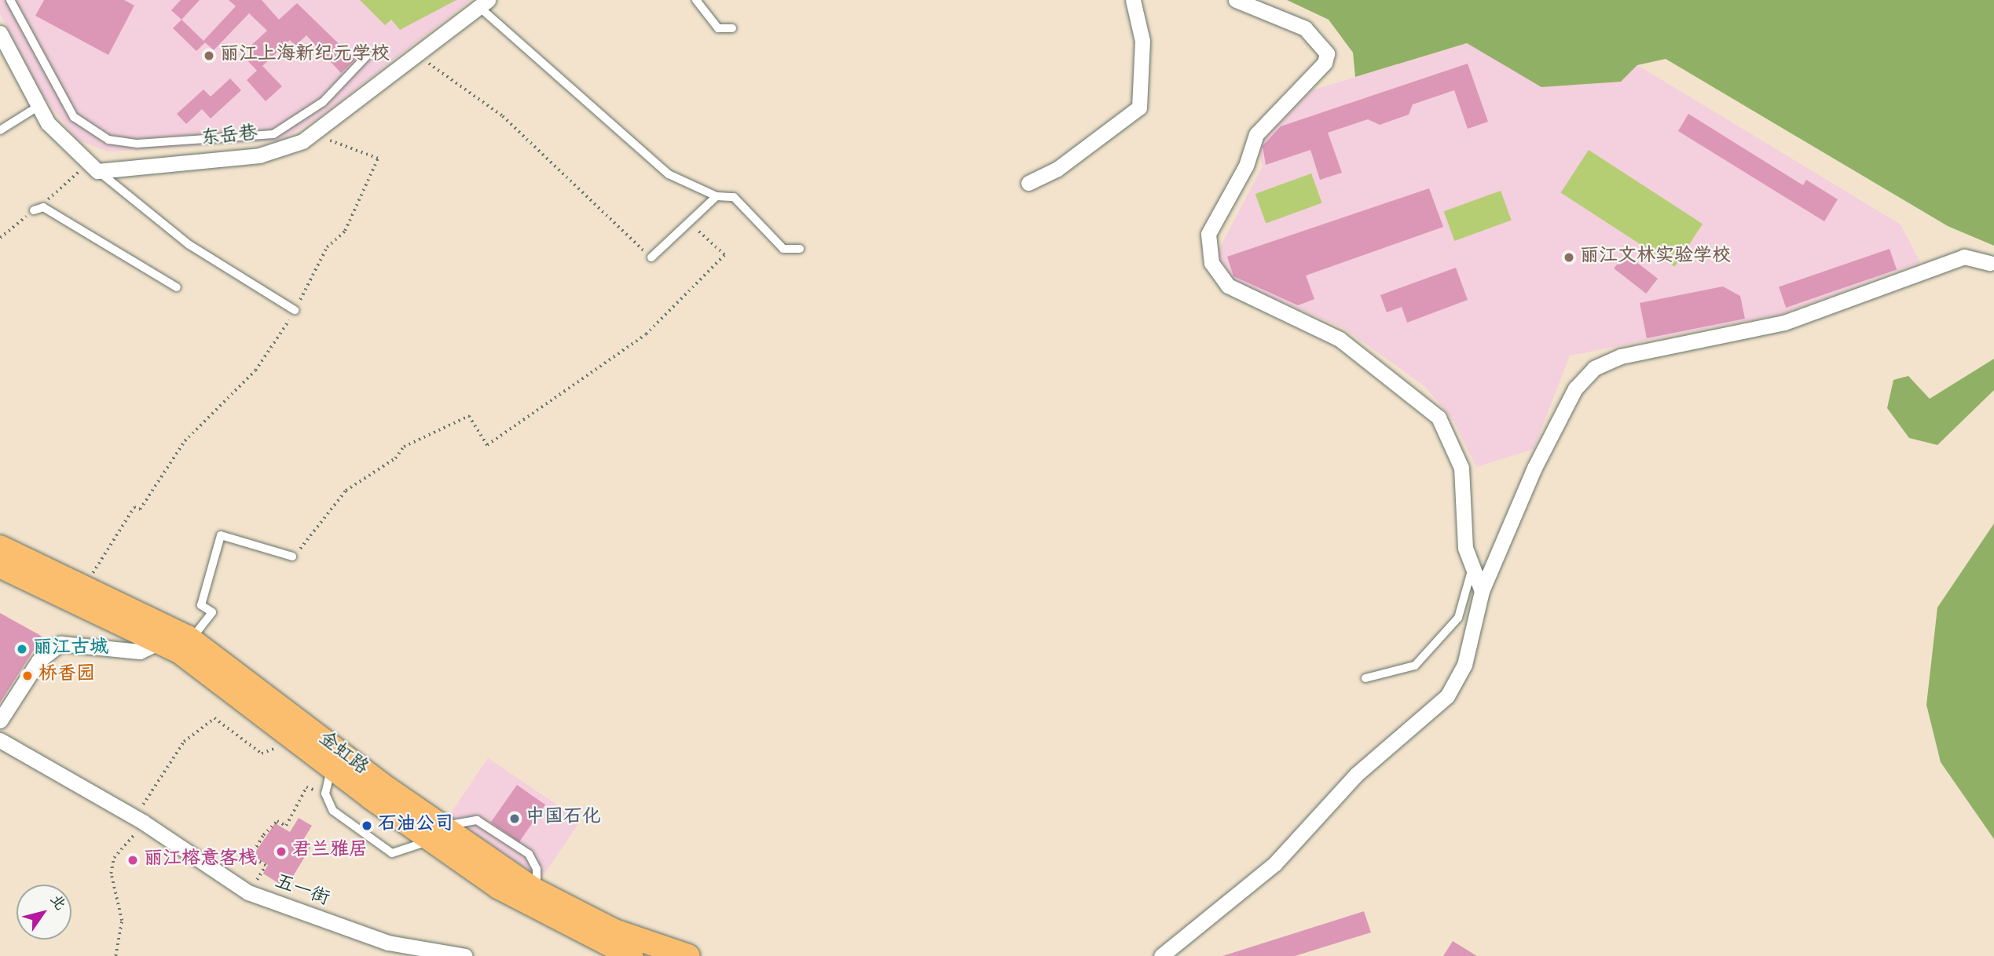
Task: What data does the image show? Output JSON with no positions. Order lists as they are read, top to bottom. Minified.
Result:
{"streets":{"main road":["金虹路"],"street":["东岳巷","五一街"]},"places":["丽江上海新纪元学校","丽江文林实验学校","丽江古城","桥香园","中国石化","石油公司","君兰雅居","丽江榕意客栈"],"north":"top right"}
